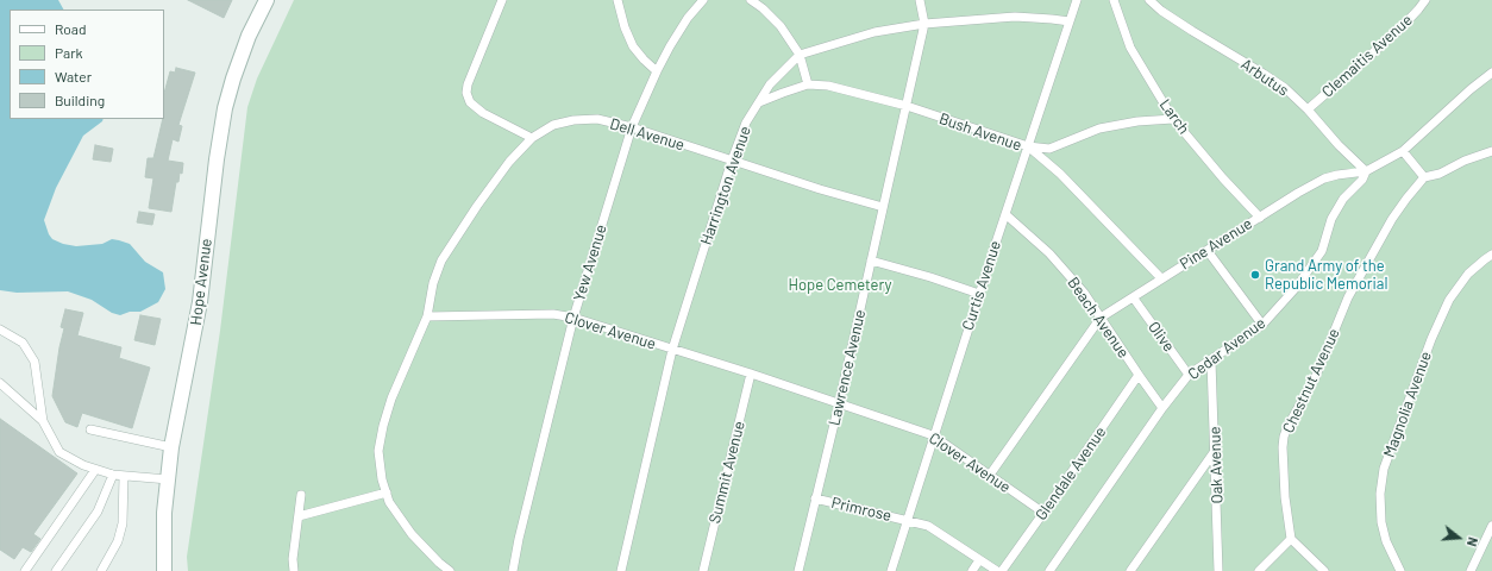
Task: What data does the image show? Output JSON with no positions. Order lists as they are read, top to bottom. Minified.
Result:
{"streets":{"main road":["Hope Avenue"],"lane":["Clemaitis Avenue","Arbutus","Larch","Bush Avenue","Dell Avenue","Harrington Avenue","Pine Avenue","Yew Avenue","Curtis Avenue","Beach Avenue","Clover Avenue","Olive","Cedar Avenue","Lawrence Avenue","Chestnut Avenue","Magnolia Avenue","Oak Avenue","Summit Avenue","Glendale Avenue","Primrose"]},"crossings":[["Clemaitis Avenue","Arbutus"],["Arbutus","Pine Avenue"],["Arbutus","Cedar Avenue"],["Larch","Pine Avenue"],["Bush Avenue","Harrington Avenue"],["Bush Avenue","Pine Avenue"],["Bush Avenue","Curtis Avenue"],["Bush Avenue","Lawrence Avenue"],["Dell Avenue","Harrington Avenue"],["Dell Avenue","Yew Avenue"],["Dell Avenue","Clover Avenue"],["Dell Avenue","Lawrence Avenue"],["Harrington Avenue","Curtis Avenue"],["Harrington Avenue","Clover Avenue"],["Harrington Avenue","Lawrence Avenue"],["Pine Avenue","Beach Avenue"],["Pine Avenue","Clover Avenue"],["Pine Avenue","Olive"],["Pine Avenue","Cedar Avenue"],["Yew Avenue","Clover Avenue"],["Curtis Avenue","Beach Avenue"],["Curtis Avenue","Clover Avenue"],["Curtis Avenue","Primrose"],["Beach Avenue","Cedar Avenue"],["Beach Avenue","Glendale Avenue"],["Clover Avenue","Lawrence Avenue"],["Clover Avenue","Summit Avenue"],["Clover Avenue","Glendale Avenue"],["Olive","Cedar Avenue"],["Cedar Avenue","Oak Avenue"],["Lawrence Avenue","Primrose"]],"parks":["Hope Cemetery"],"places":["Grand Army of the Republic Memorial"],"legend":["Road","Park","Water","Building"],"north":"right"}
